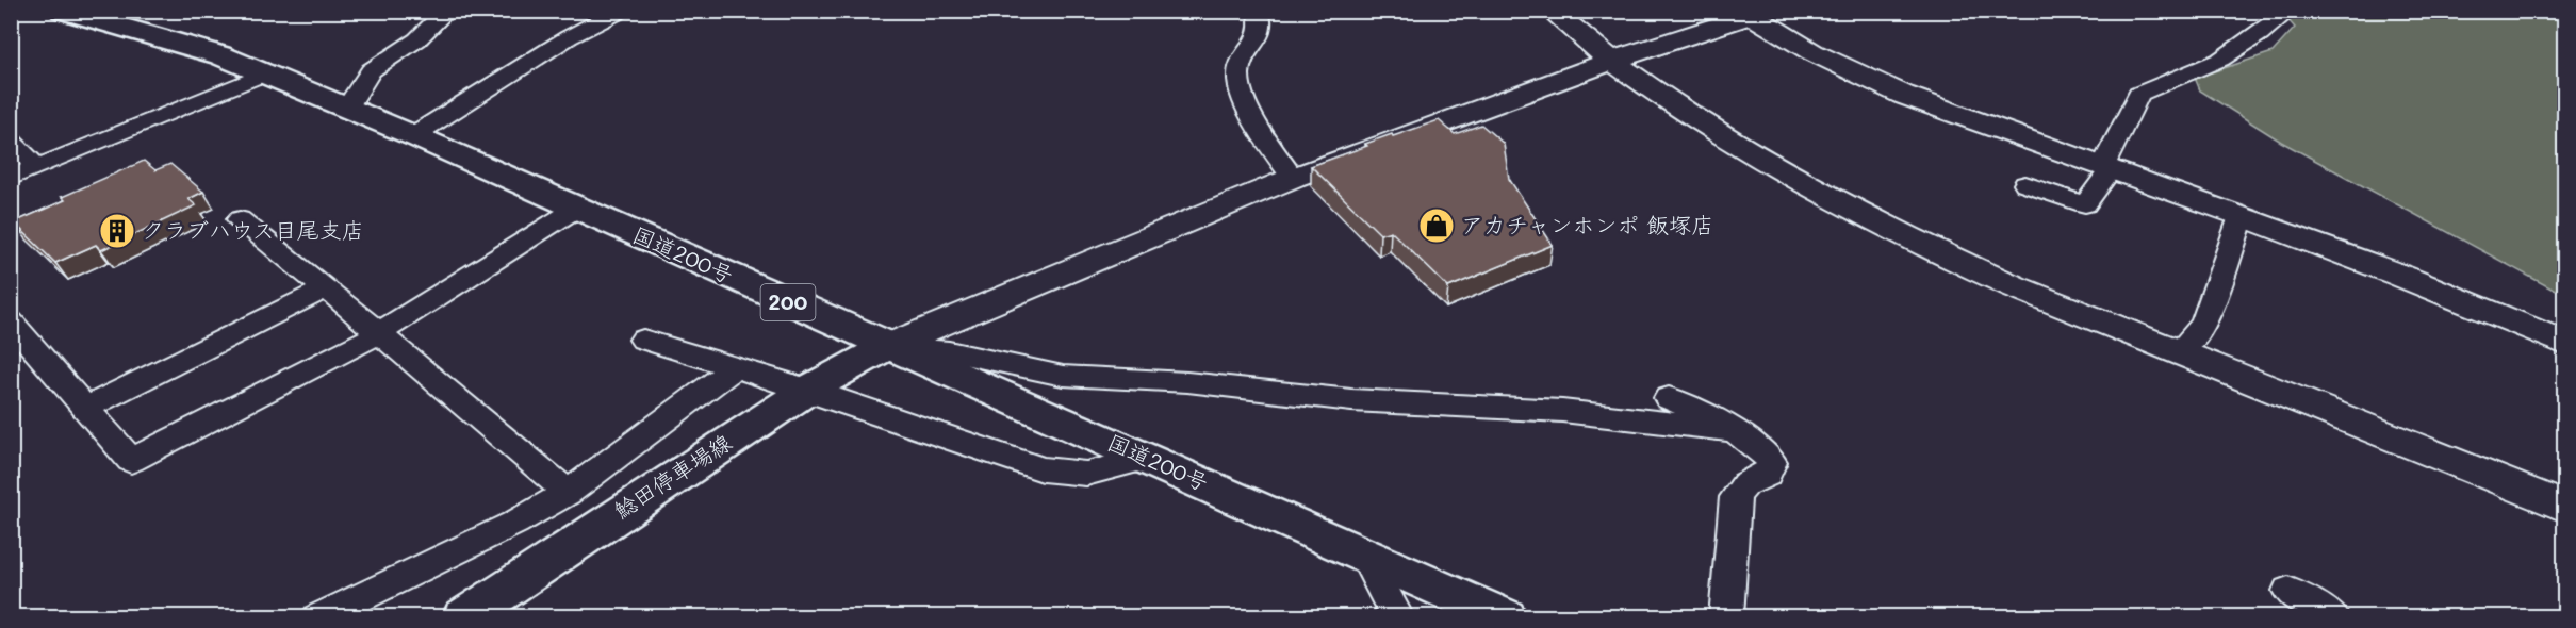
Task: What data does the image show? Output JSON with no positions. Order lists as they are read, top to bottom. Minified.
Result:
{"streets":{"main road":["国道200号","200","鯰田停車場線"]},"crossings":[["国道200号","鯰田停車場線"]],"places":{"shop":["アカチャンホンポ 飯塚店"],"building":["クラブハウス目尾支店"]}}
